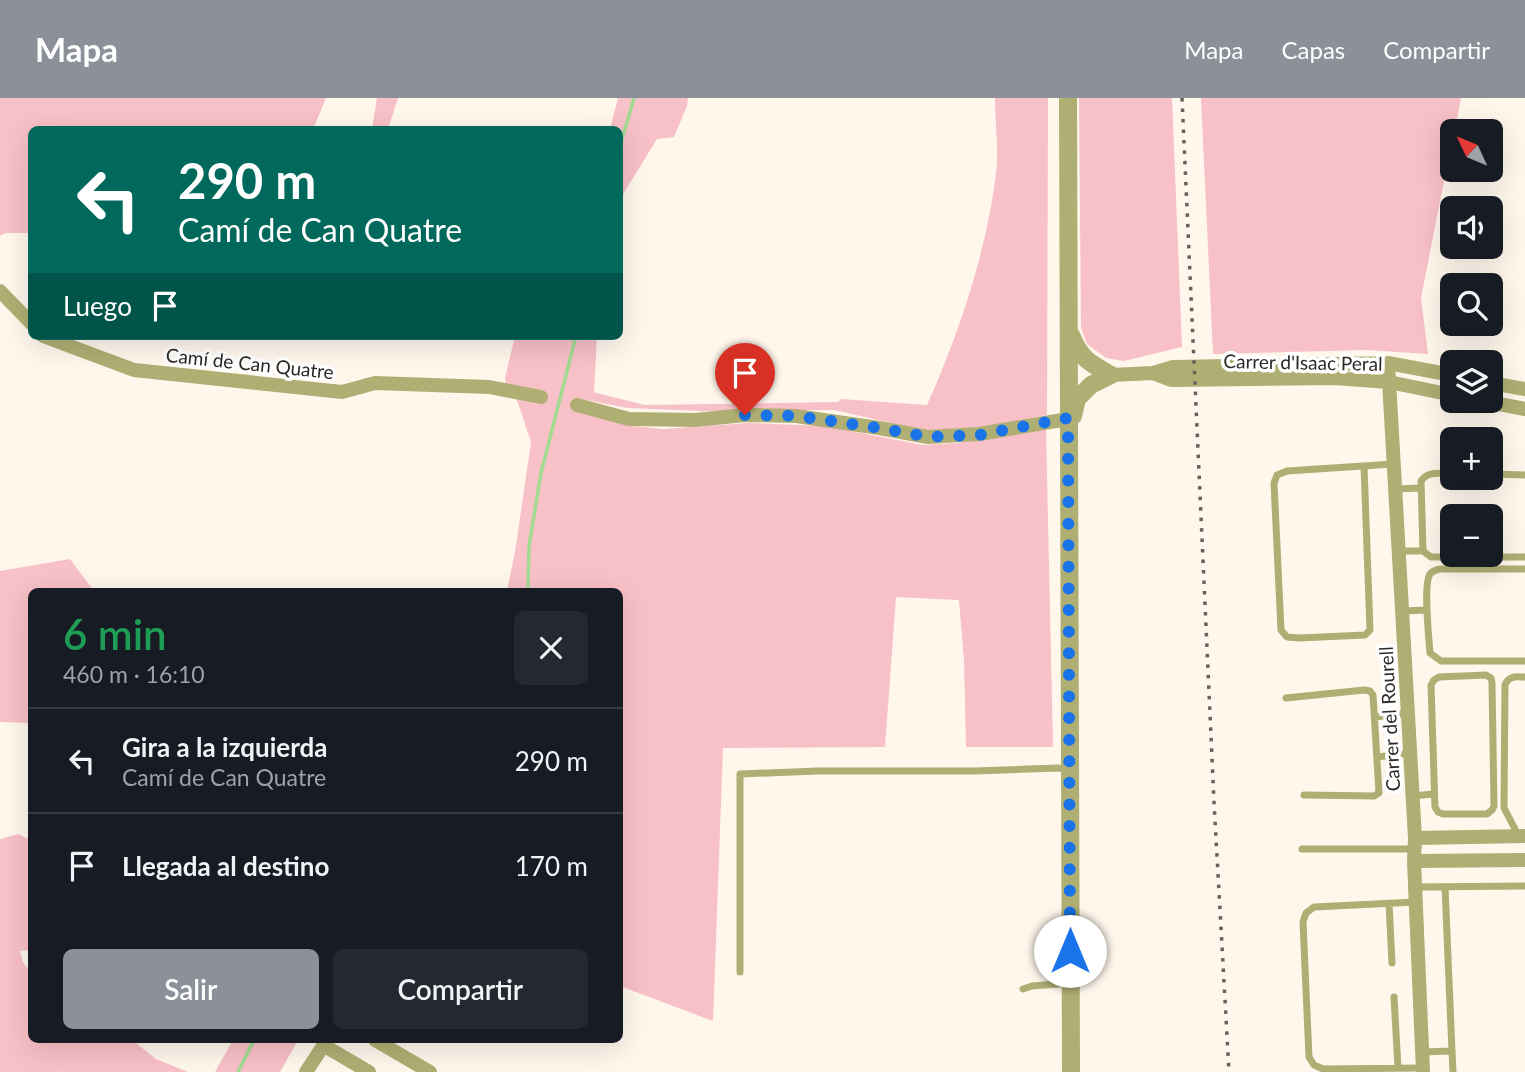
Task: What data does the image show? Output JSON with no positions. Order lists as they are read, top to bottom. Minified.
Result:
{"streets":{"street":["Carrer d'Isaac Peral","Camí de Can Quatre","Carrer del Rourell"]},"crossings":[["Carrer d'Isaac Peral","Carrer del Rourell"]],"north":"top left","page":{"header":"Mapa","nav":["Mapa","Capas","Compartir"],"map_buttons":["+","−"],"turn":["290 m","Camí de Can Quatre"],"then":"Luego","heading":["6 min","460 m · 16:10"],"list":[{"name":"Gira a la izquierda","note":"Camí de Can Quatre","value":"290 m"},{"name":"Llegada al destino","value":"170 m"}],"buttons":["Salir","Compartir"]}}
